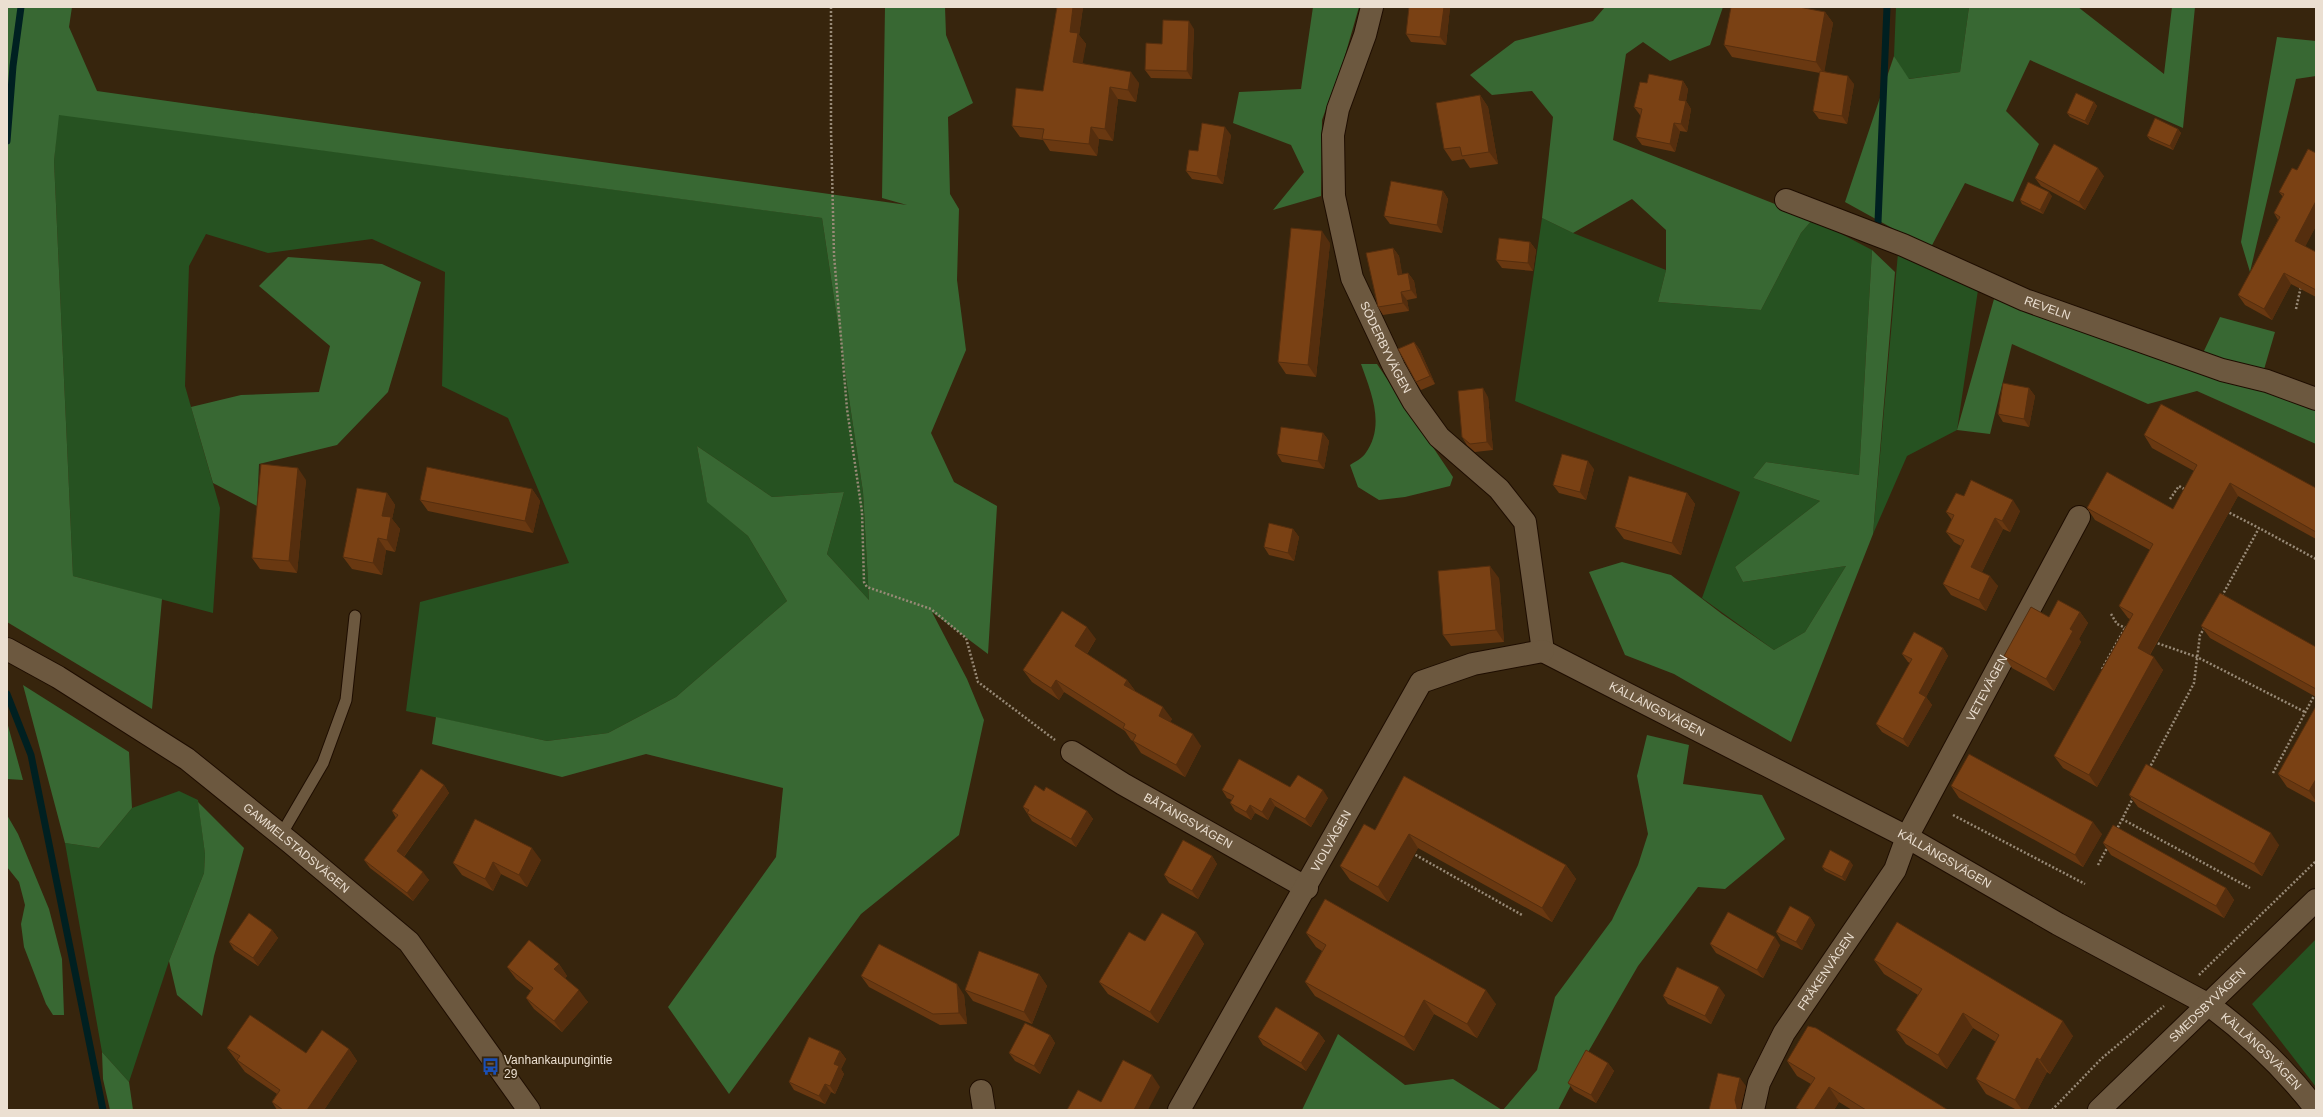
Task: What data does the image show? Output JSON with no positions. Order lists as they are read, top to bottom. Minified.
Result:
{"streets":{"street":["REVELN","SÖDERBYVÄGEN","VETEVÄGEN","KÄLLÄNGSVÄGEN","BÅTÄNGSVÄGEN","VIOLVÄGEN","GAMMELSTADSVÄGEN","FRÄKENVÄGEN","SMEDSBYVÄGEN"]},"crossings":[["SÖDERBYVÄGEN","KÄLLÄNGSVÄGEN"],["SÖDERBYVÄGEN","VIOLVÄGEN"],["VETEVÄGEN","KÄLLÄNGSVÄGEN"],["VETEVÄGEN","FRÄKENVÄGEN"],["KÄLLÄNGSVÄGEN","VIOLVÄGEN"],["KÄLLÄNGSVÄGEN","FRÄKENVÄGEN"],["KÄLLÄNGSVÄGEN","SMEDSBYVÄGEN"],["BÅTÄNGSVÄGEN","VIOLVÄGEN"]],"places":{"bus stop":["Vanhankaupungintie 29"]}}
